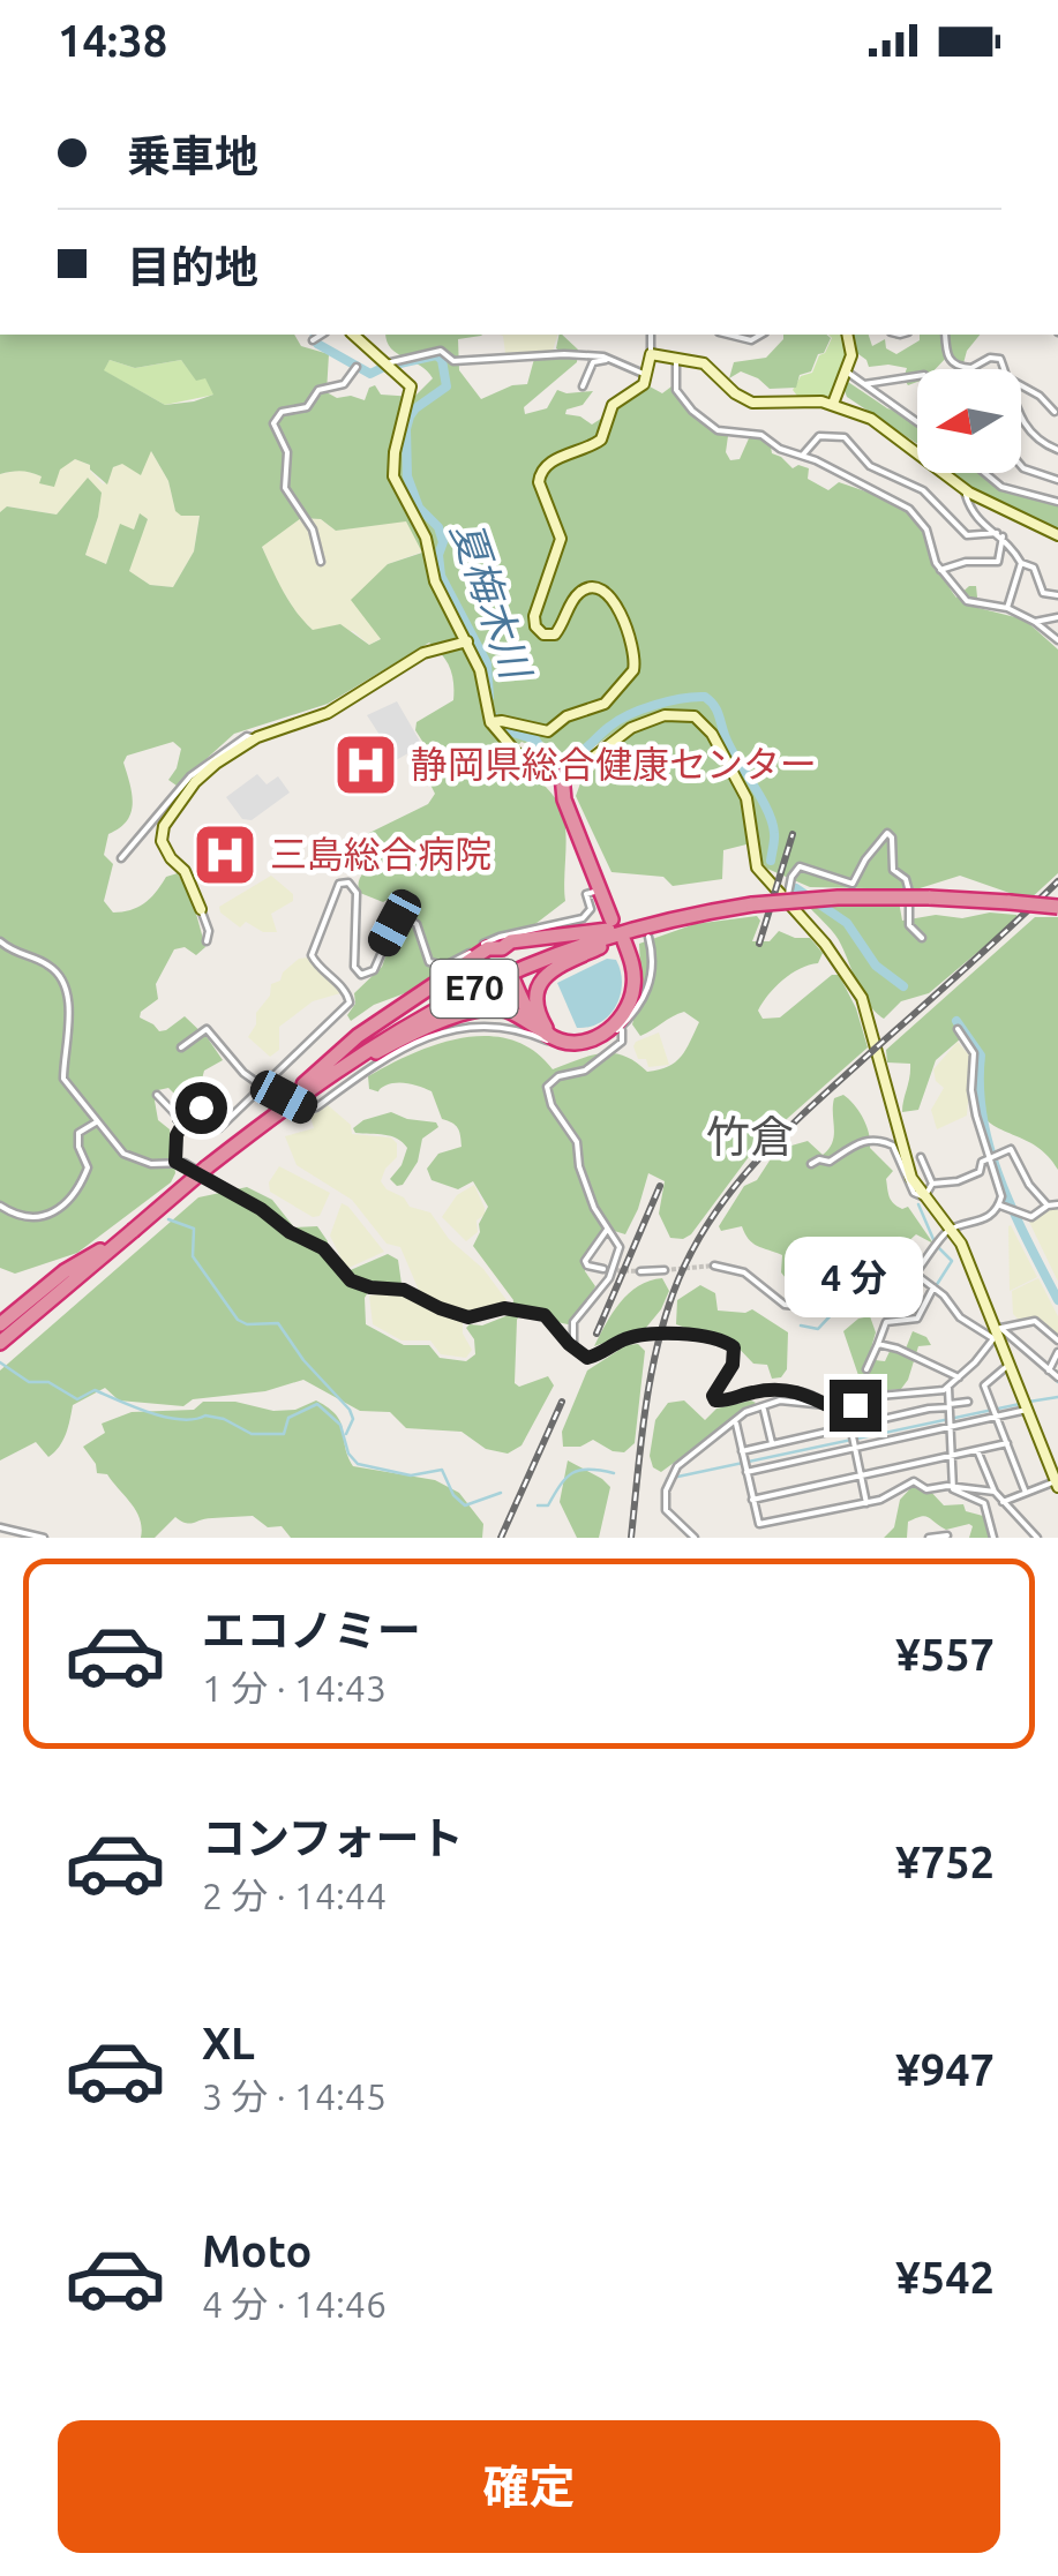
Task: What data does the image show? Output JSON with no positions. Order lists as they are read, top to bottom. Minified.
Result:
{"streets":{"highway":["E70"]},"districts":["竹倉"],"water":["夏梅木川"],"places":{"hospital":["静岡県総合健康センター","三島総合病院"]},"north":"left","page":{"status":"14:38","banner":["乗車地","目的地"],"bubble":"4 分","list":[{"name":"エコノミー","note":"1 分 · 14:43","value":"¥557"},{"name":"コンフォート","note":"2 分 · 14:44","value":"¥752"},{"name":"XL","note":"3 分 · 14:45","value":"¥947"},{"name":"Moto","note":"4 分 · 14:46","value":"¥542"}],"buttons":"確定"}}
